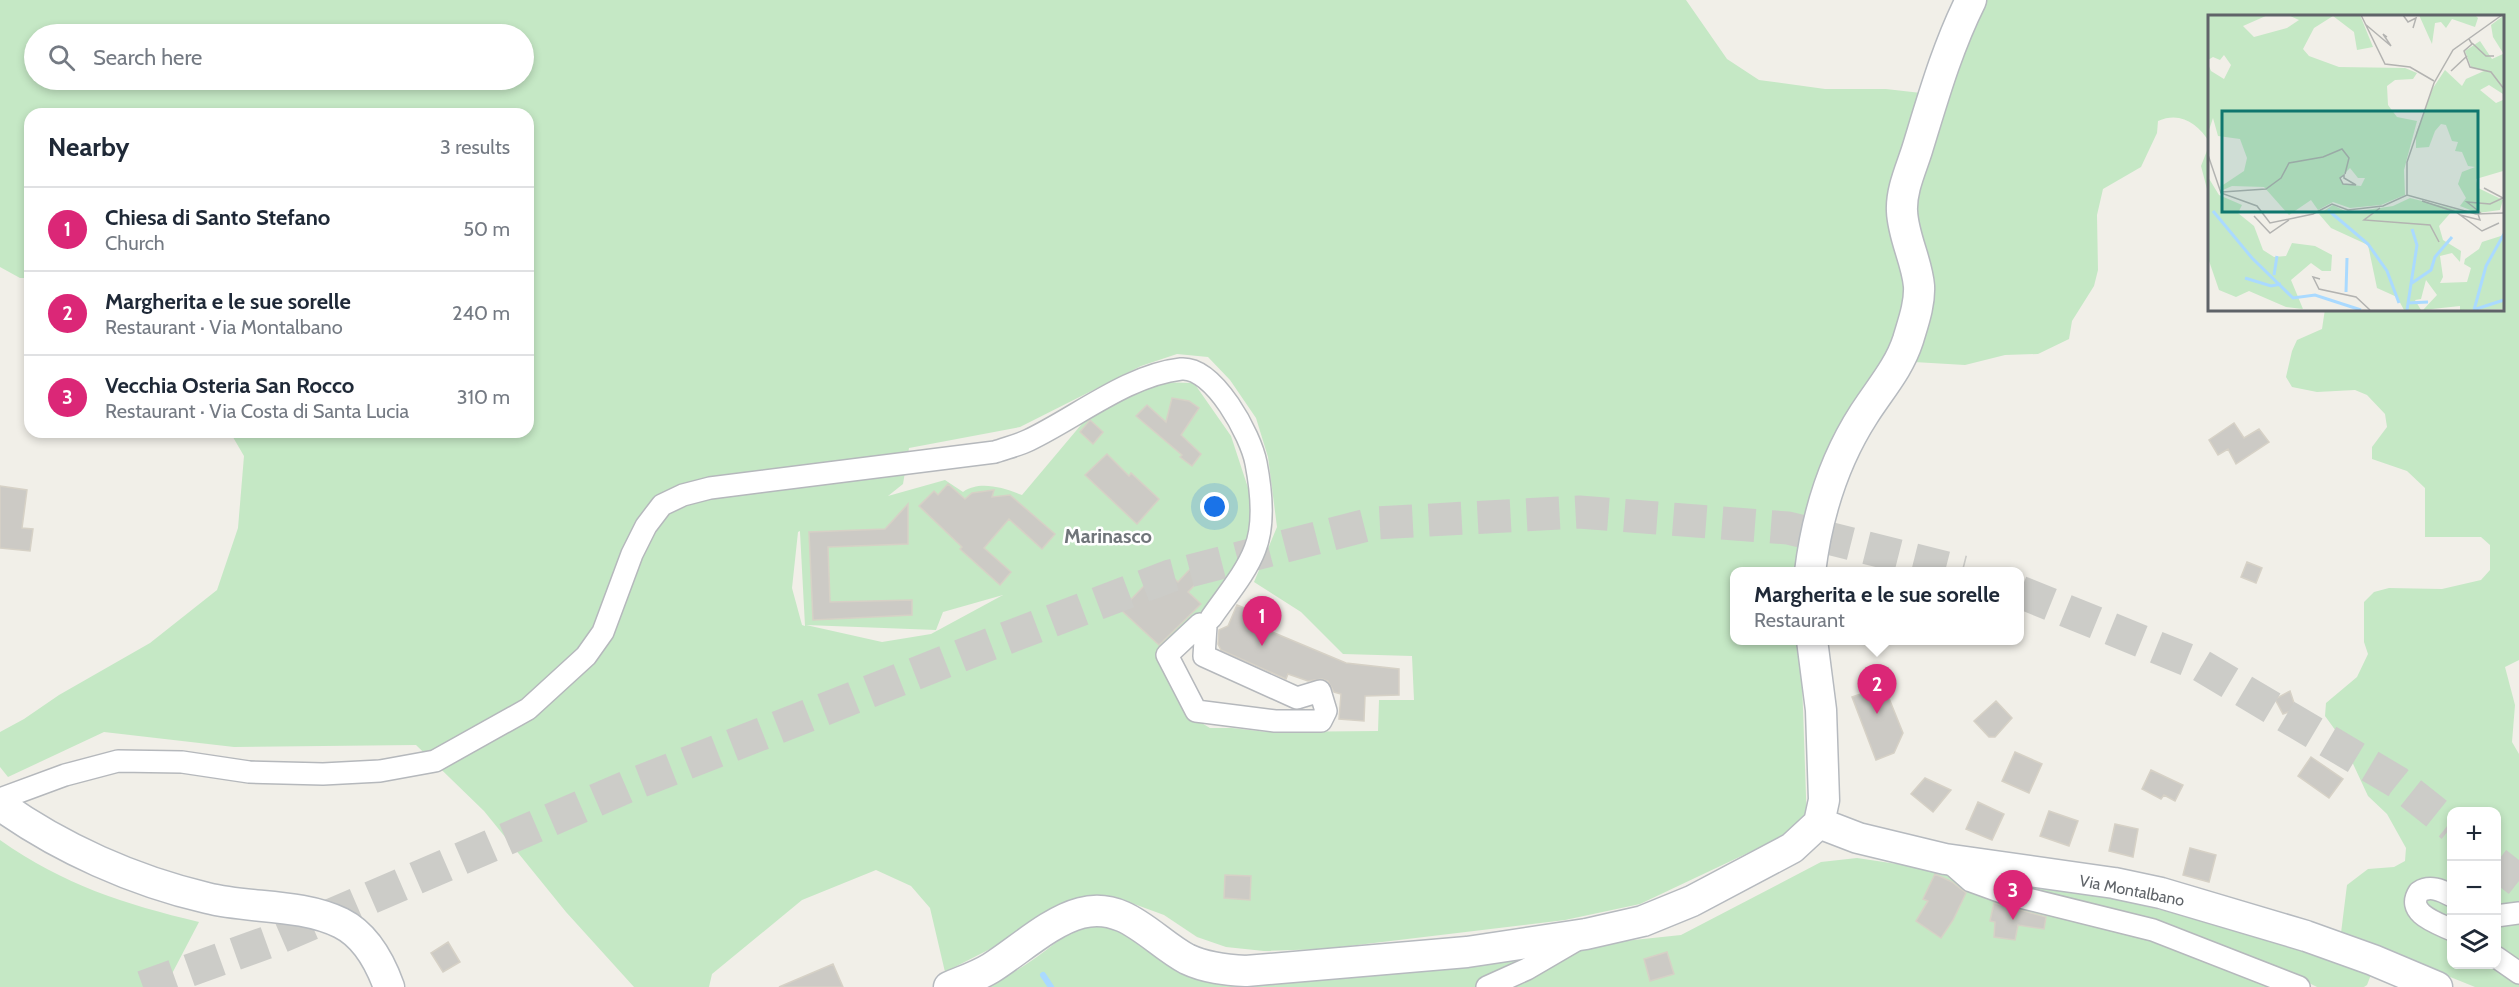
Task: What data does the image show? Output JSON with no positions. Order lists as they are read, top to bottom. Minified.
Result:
{"streets":{"street":["Via Montalbano"]},"districts":["Marinasco"],"page":{"search":"Search here","heading":["Nearby","3 results"],"list":[{"mark":"1","name":"Chiesa di Santo Stefano","note":"Church","value":"50 m"},{"mark":"2","name":"Margherita e le sue sorelle","note":"Restaurant · Via Montalbano","value":"240 m"},{"mark":"3","name":"Vecchia Osteria San Rocco","note":"Restaurant · Via Costa di Santa Lucia","value":"310 m"}],"popup":["Margherita e le sue sorelle","Restaurant"],"pins":["1","2","3"],"map_buttons":["+","−"]}}
